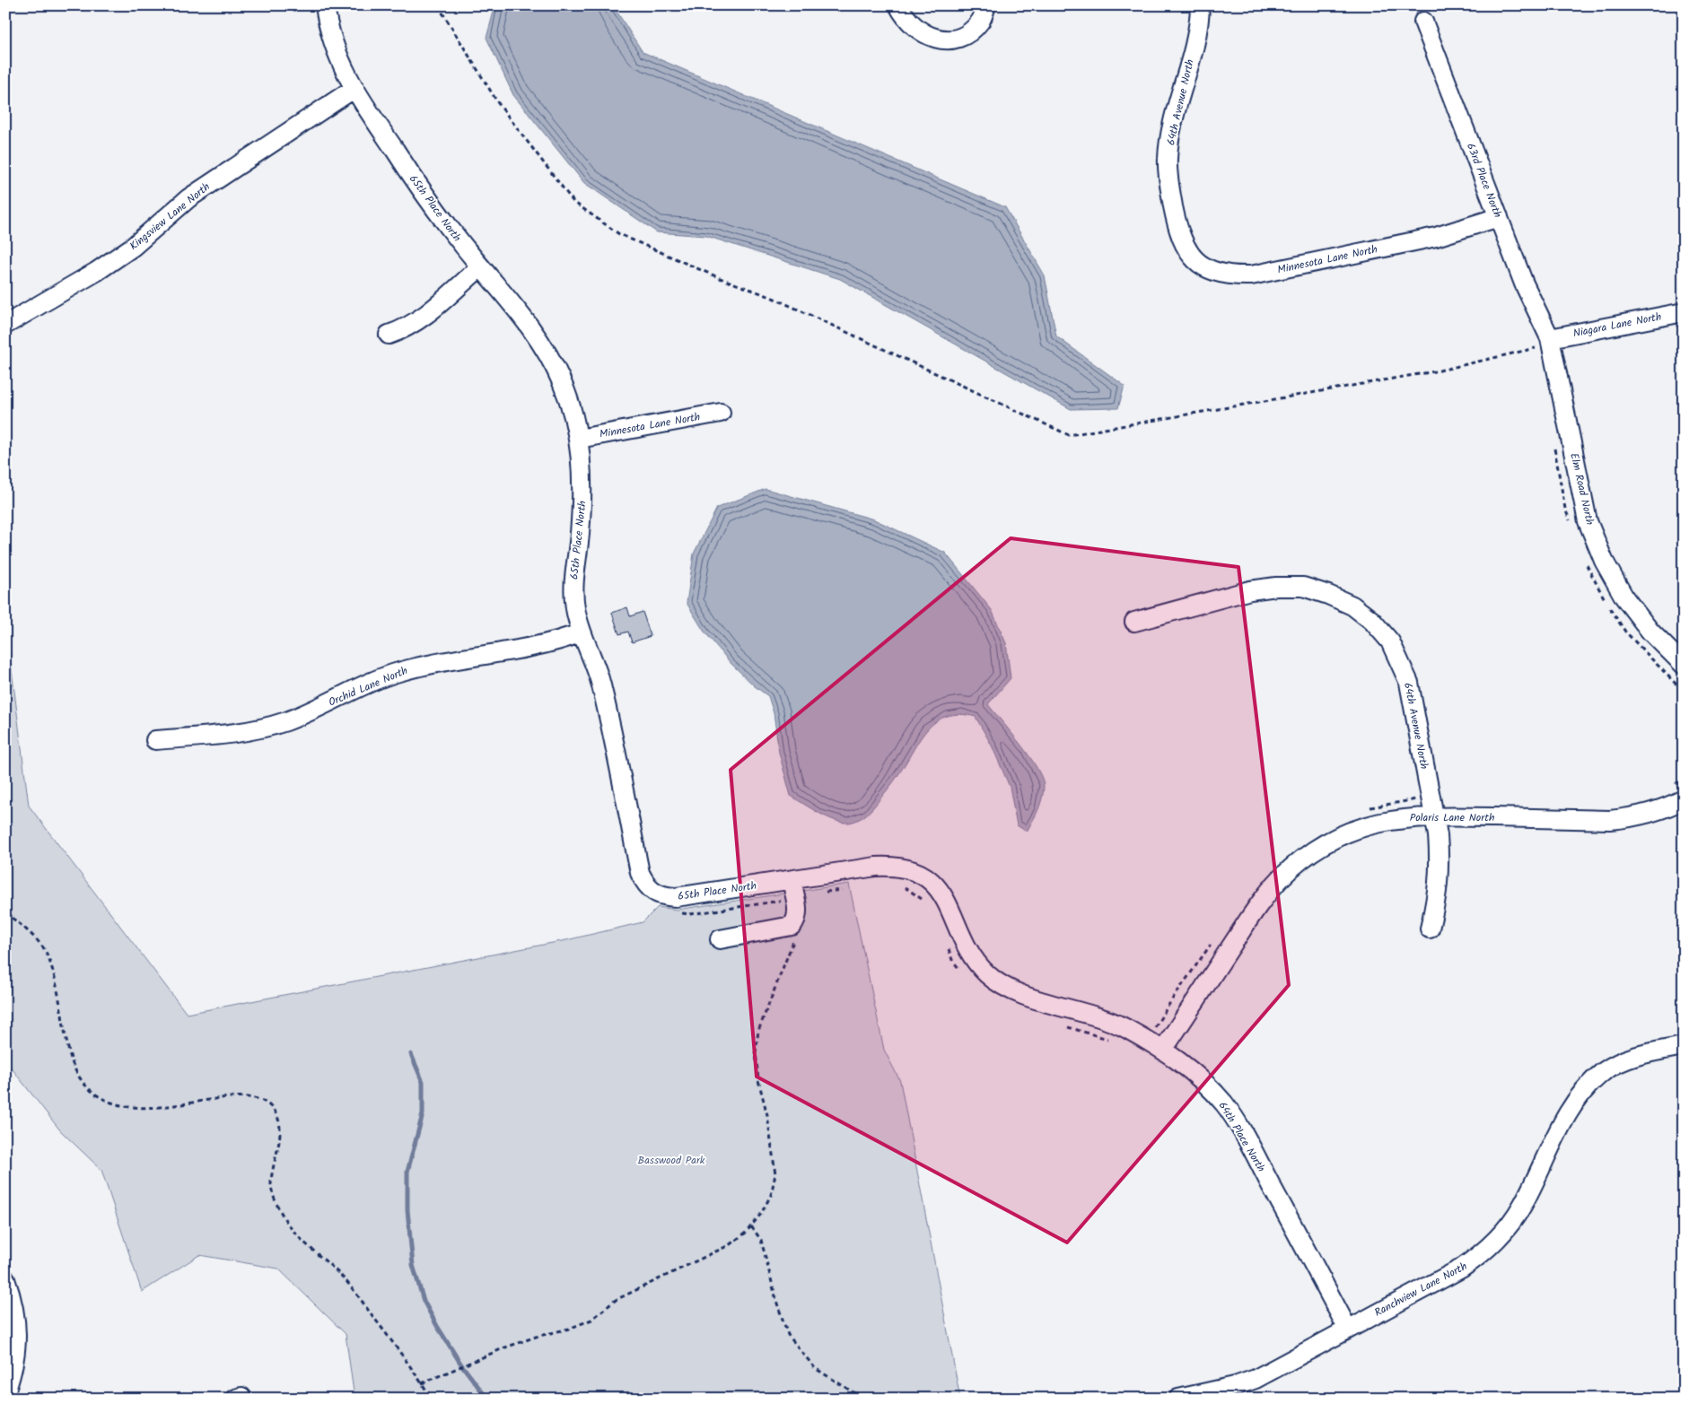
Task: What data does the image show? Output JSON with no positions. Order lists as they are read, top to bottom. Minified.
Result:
{"streets":{"street":["64th Avenue North","63rd Place North","65th Place North","Kingsview Lane North","Minnesota Lane North","Niagara Lane North","Elm Road North","Orchid Lane North","Polaris Lane North","64th Place North","Ranchview Lane North"]},"crossings":[["64th Avenue North","Minnesota Lane North"],["64th Avenue North","Polaris Lane North"],["63rd Place North","Minnesota Lane North"],["63rd Place North","Niagara Lane North"],["63rd Place North","Elm Road North"],["65th Place North","Kingsview Lane North"],["65th Place North","Minnesota Lane North"],["65th Place North","Orchid Lane North"],["65th Place North","64th Place North"],["Niagara Lane North","Elm Road North"],["Polaris Lane North","64th Place North"],["64th Place North","Ranchview Lane North"]],"parks":["Basswood Park"]}
